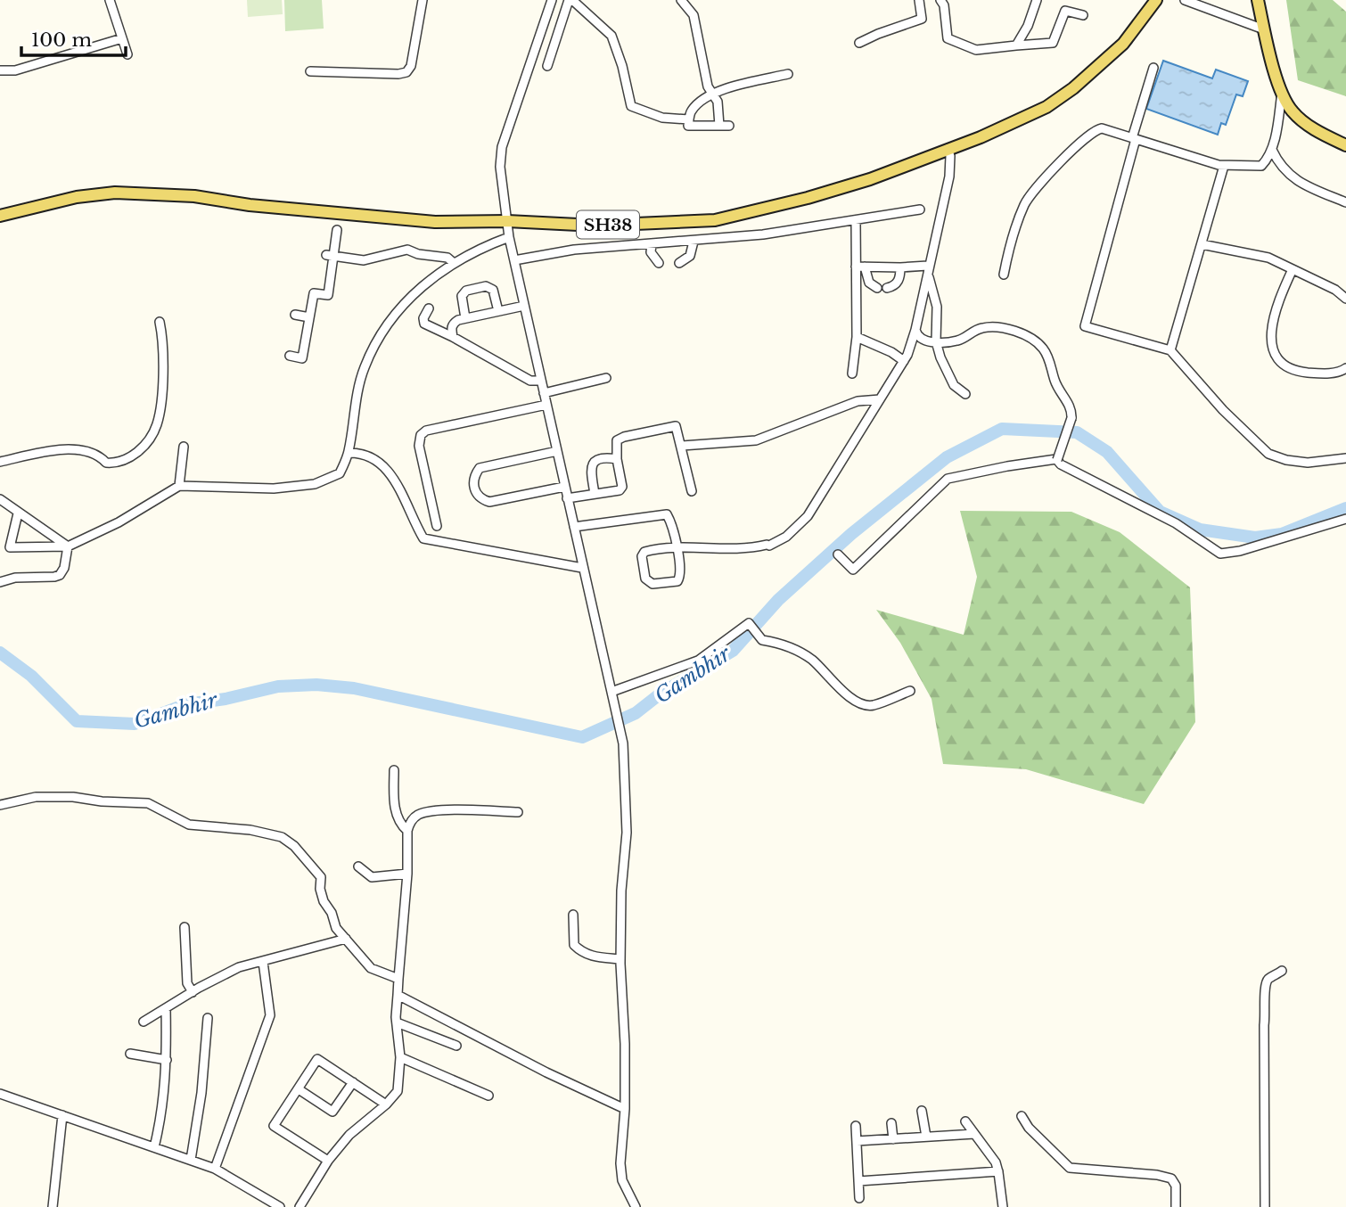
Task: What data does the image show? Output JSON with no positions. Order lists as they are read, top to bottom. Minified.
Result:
{"streets":{"main road":["SH38"]},"water":["Gambhir"],"scale_bar":"100 m"}
